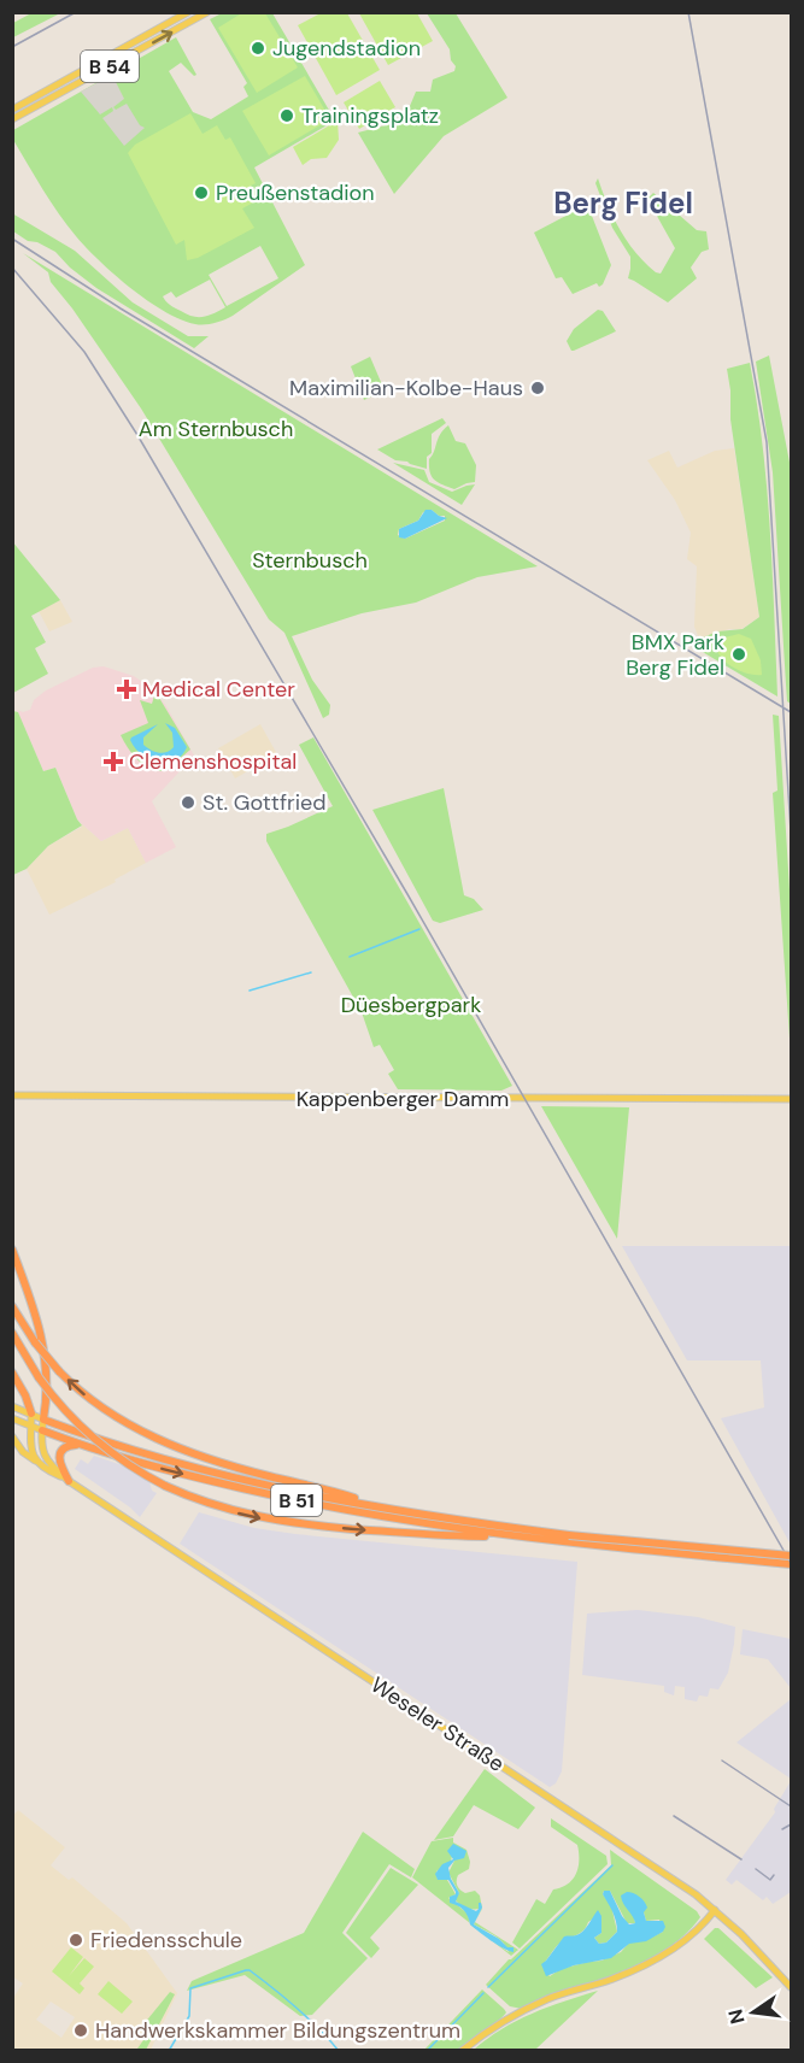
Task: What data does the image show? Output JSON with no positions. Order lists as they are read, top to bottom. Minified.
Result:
{"streets":{"highway":["B 51"],"main road":["B 54","Kappenberger Damm","Weseler Straße"]},"crossings":[["B 51","Weseler Straße"]],"districts":["Berg Fidel"],"parks":["Am Sternbusch","Sternbusch","Düesbergpark"],"places":{"other":["Jugendstadion","Trainingsplatz","Preußenstadion","Maximilian-Kolbe-Haus","BMX Park Berg Fidel","St. Gottfried","Friedensschule","Handwerkskammer Bildungszentrum"],"health":["Medical Center","Clemenshospital"]},"north":"left"}
